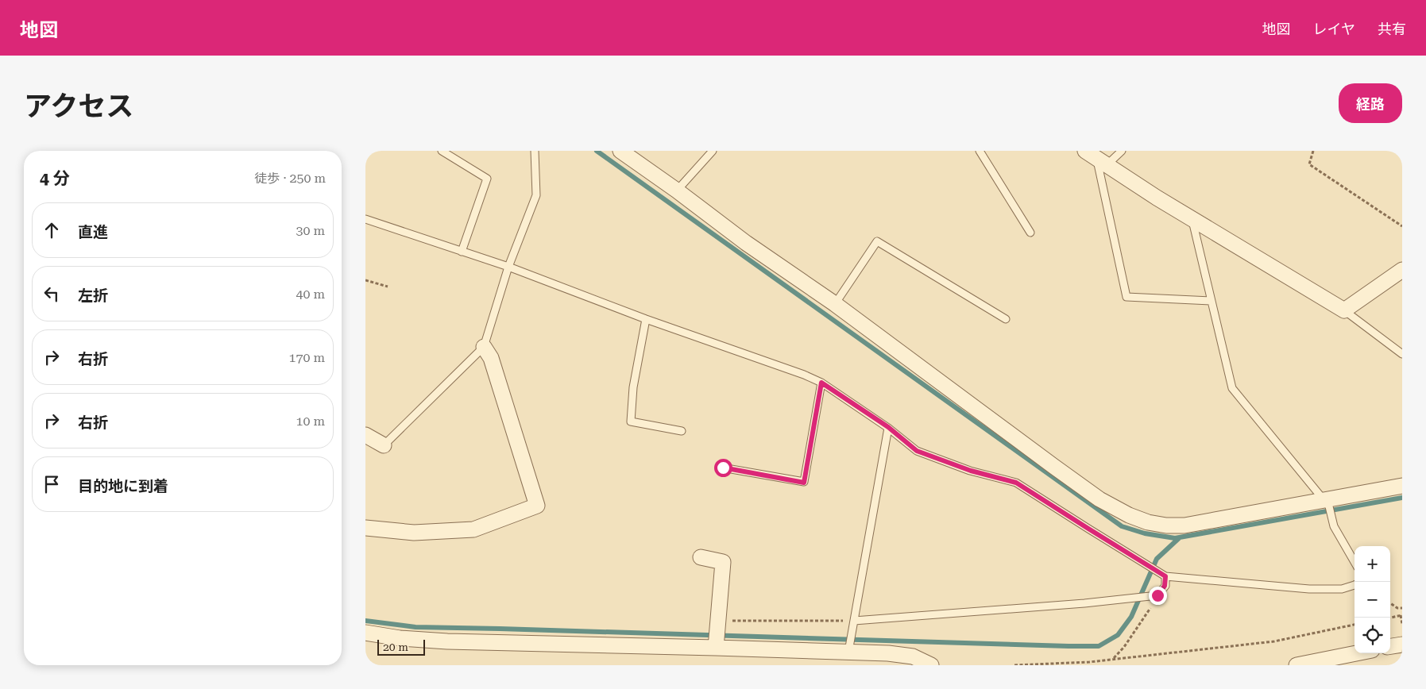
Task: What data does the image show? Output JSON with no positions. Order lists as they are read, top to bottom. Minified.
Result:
{"scale_bar":"20 m","page":{"header":"地図","nav":["地図","レイヤ","共有"],"title":"アクセス","buttons":"経路","heading":["4 分","徒歩 · 250 m"],"list":[["直進","30 m"],["左折","40 m"],["右折","170 m"],["右折","10 m"],"目的地に到着"],"map_buttons":["+","−"],"scale":"20 m"}}
